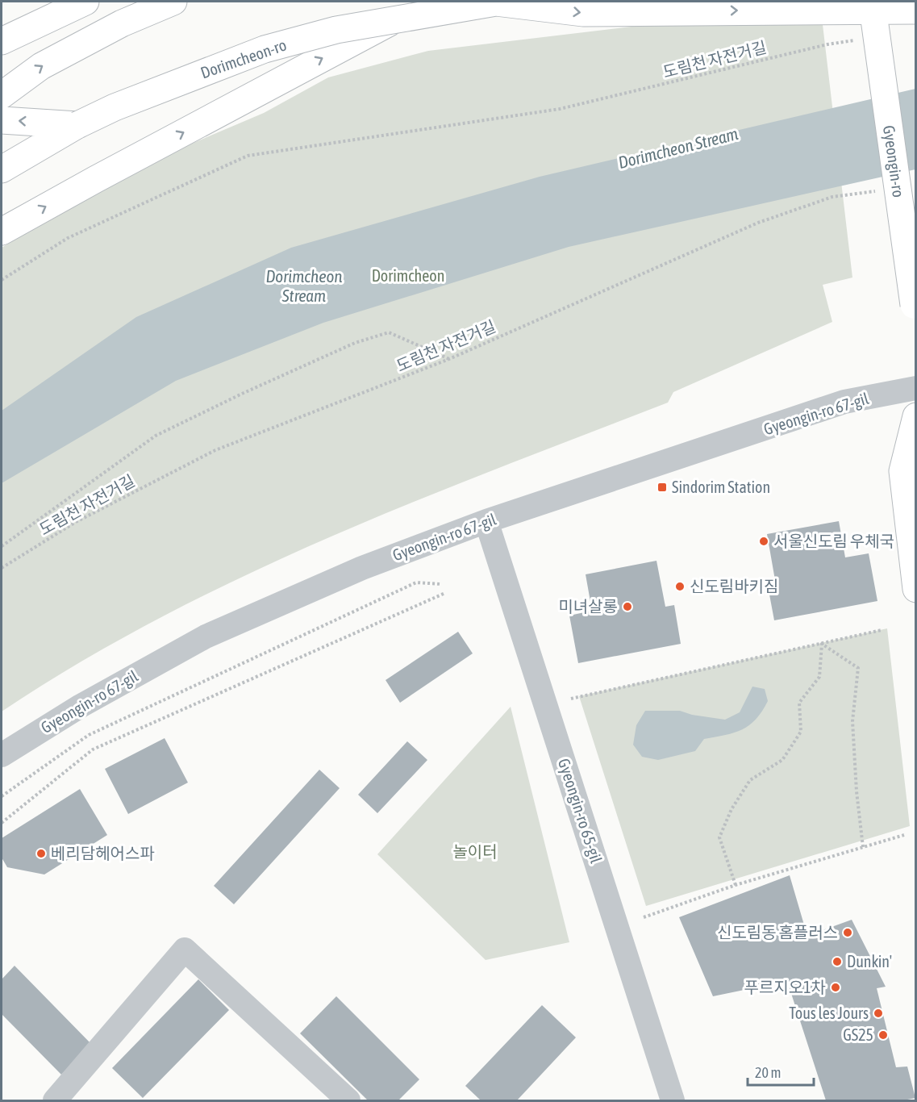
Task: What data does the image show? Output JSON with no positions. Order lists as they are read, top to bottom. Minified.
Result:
{"streets":{"main road":["Dorimcheon-ro","Gyeongin-ro"],"street":["Gyeongin-ro 67-gil","Gyeongin-ro 65-gil"],"path":["도림천 자전거길"]},"crossings":[["Gyeongin-ro 67-gil","Gyeongin-ro 65-gil"]],"one_way":["Dorimcheon-ro"],"water":["Dorimcheon Stream"],"parks":["Dorimcheon","놀이터"],"places":{"transit":["Sindorim Station"],"other":["서울신도림 우체국","신도림바키짐","미녀살롱","베리담헤어스파","신도림동 홈플러스","Dunkin'","푸르지오1차","Tous les Jours","GS25"]},"scale_bar":"20 m"}
